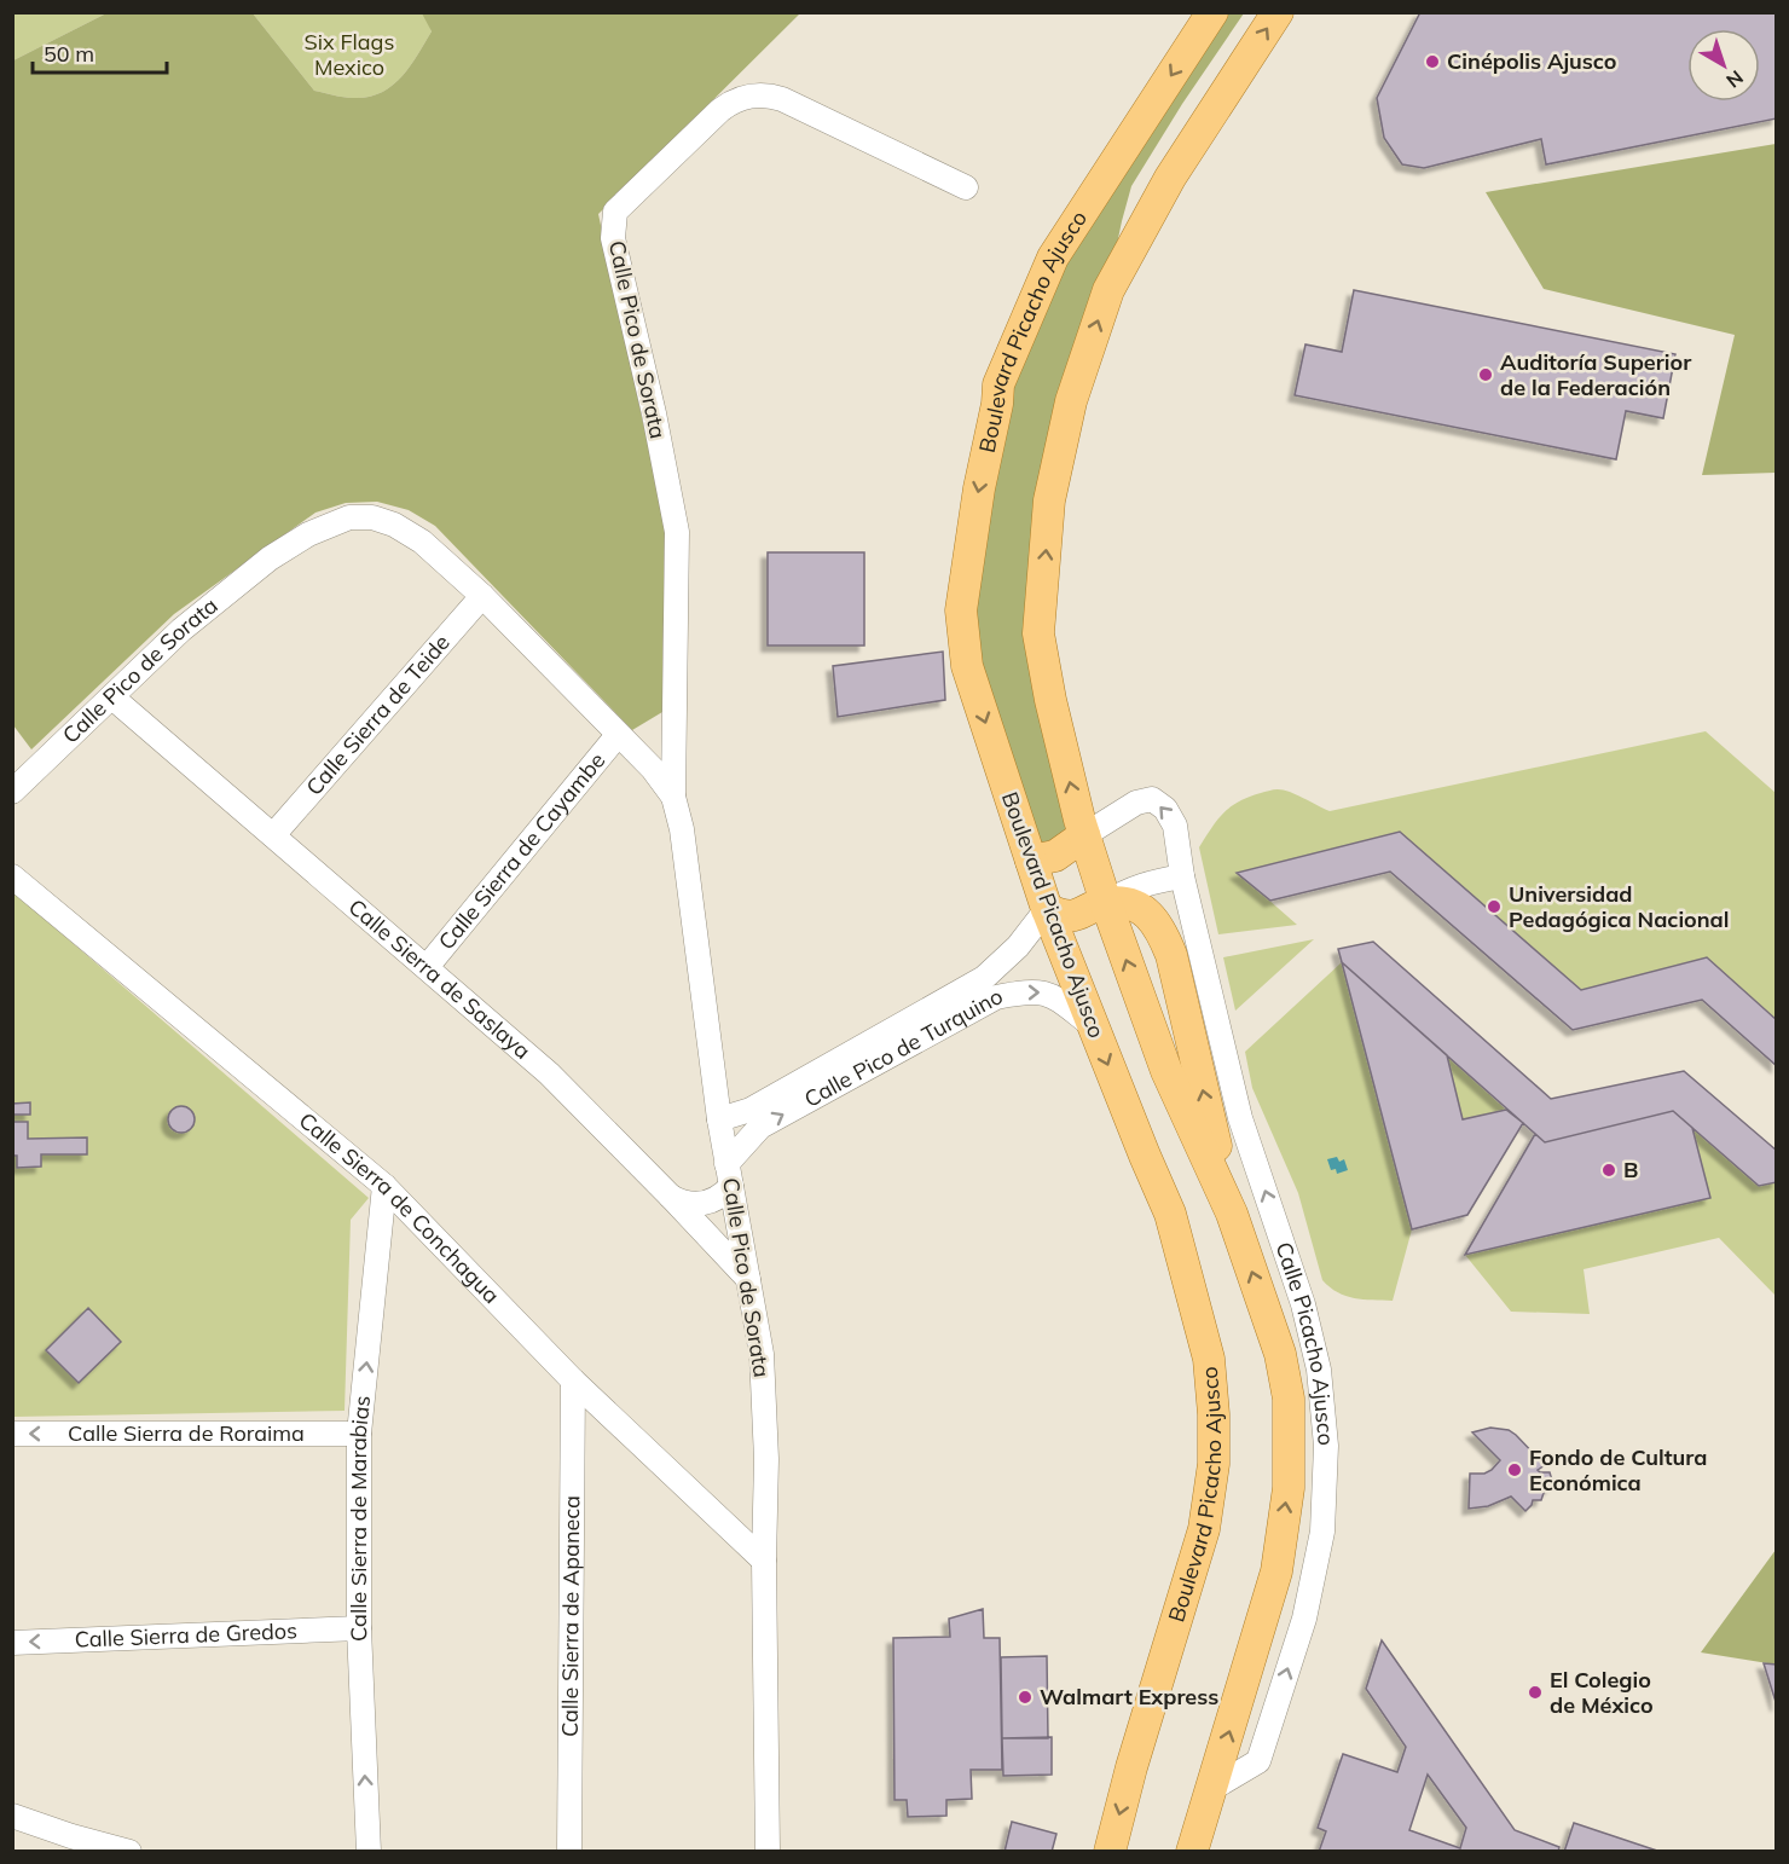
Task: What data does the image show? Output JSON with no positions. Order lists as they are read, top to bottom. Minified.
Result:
{"streets":{"main road":["Boulevard Picacho Ajusco"],"street":["Calle Pico de Sorata","Calle Sierra de Teide","Calle Sierra de Cayambe","Calle Sierra de Saslaya","Calle Pico de Turquino","Calle Sierra de Conchagua","Calle Picacho Ajusco","Calle Sierra de Roraima","Calle Sierra de Marabias","Calle Sierra de Apaneca","Calle Sierra de Gredos"]},"crossings":[["Boulevard Picacho Ajusco","Calle Pico de Turquino"],["Calle Pico de Sorata","Calle Sierra de Teide"],["Calle Pico de Sorata","Calle Sierra de Cayambe"],["Calle Pico de Sorata","Calle Sierra de Saslaya"],["Calle Pico de Sorata","Calle Pico de Turquino"],["Calle Pico de Sorata","Calle Sierra de Conchagua"],["Calle Sierra de Teide","Calle Sierra de Saslaya"],["Calle Sierra de Cayambe","Calle Sierra de Saslaya"],["Calle Sierra de Saslaya","Calle Pico de Turquino"],["Calle Sierra de Conchagua","Calle Sierra de Marabias"],["Calle Sierra de Conchagua","Calle Sierra de Apaneca"],["Calle Sierra de Roraima","Calle Sierra de Marabias"],["Calle Sierra de Marabias","Calle Sierra de Gredos"]],"one_way":["Calle Picacho Ajusco","Calle Sierra de Roraima","Calle Sierra de Marabias"],"parks":["Six Flags Mexico"],"places":["Cinépolis Ajusco","Auditoría Superior de la Federación","Universidad Pedagógica Nacional","B","Fondo de Cultura Económica","El Colegio de México","Walmart Express"],"scale_bar":"50 m","north":"bottom right"}
